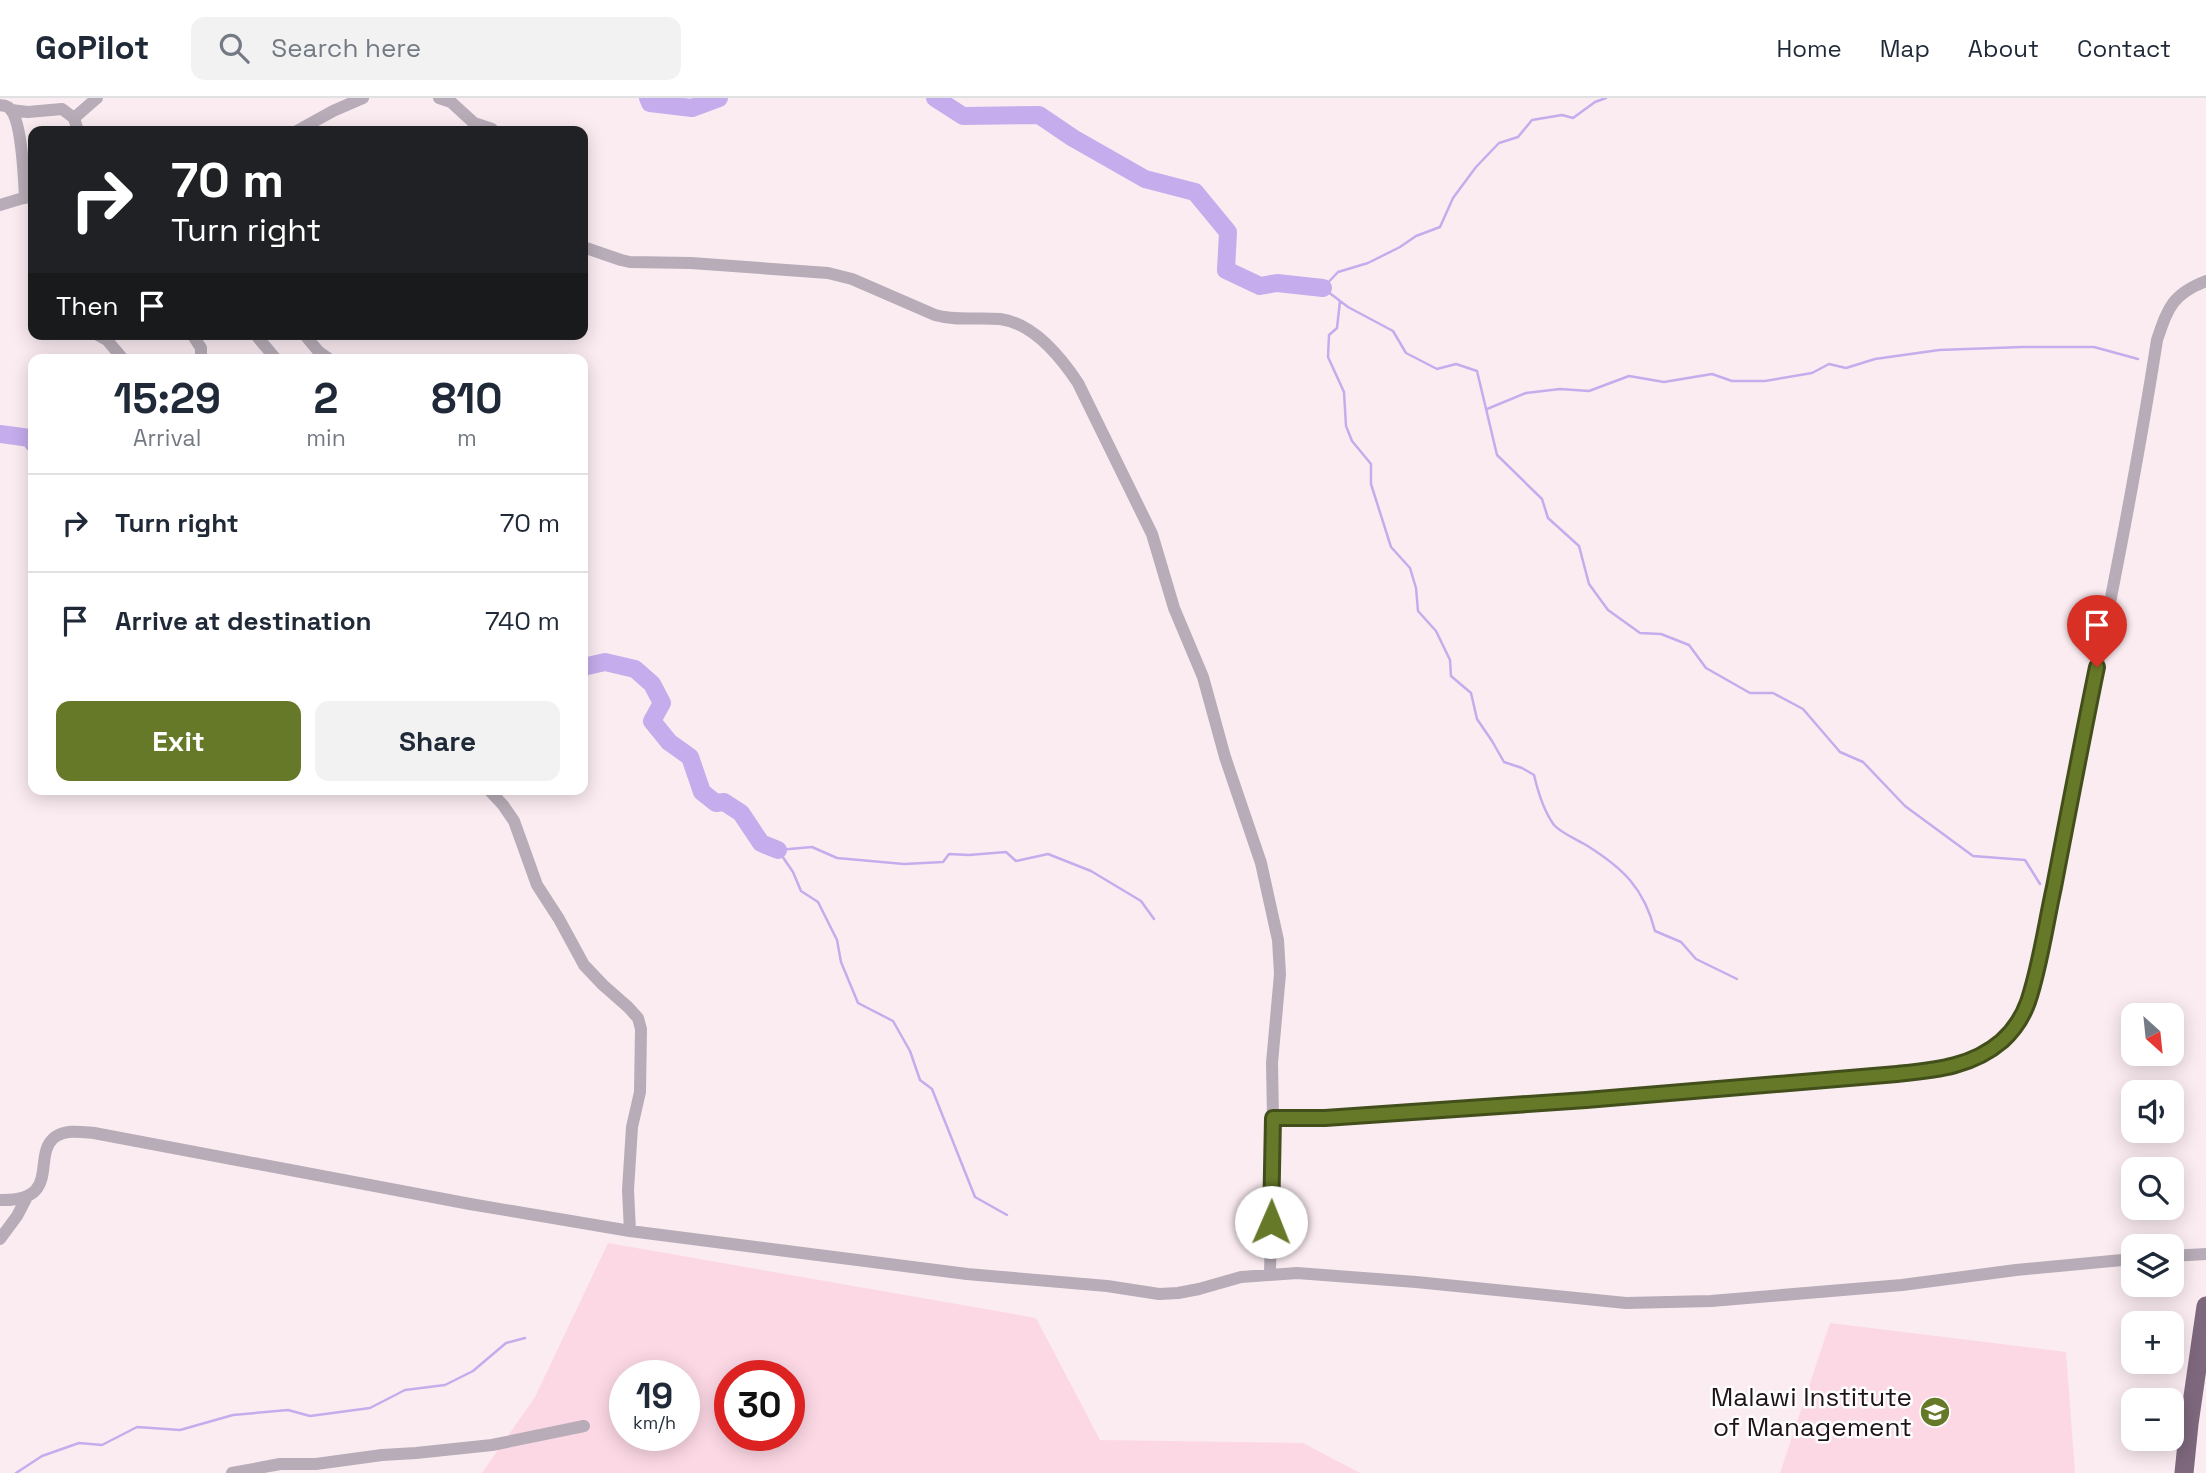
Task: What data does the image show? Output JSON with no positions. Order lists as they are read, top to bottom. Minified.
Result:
{"places":{"school or university":["Malawi Institute of Management"]},"north":"bottom right","page":{"header":"GoPilot","search":"Search here","nav":["Home","Map","About","Contact"],"turn":["70 m","Turn right"],"then":"Then","eta":["15:29","Arrival","2","min","810","m"],"list":[{"name":"Turn right","value":"70 m"},{"name":"Arrive at destination","value":"740 m"}],"buttons":["Exit","Share"],"map_buttons":["+","−"],"speed":"19 km/h","limit":"30"}}
